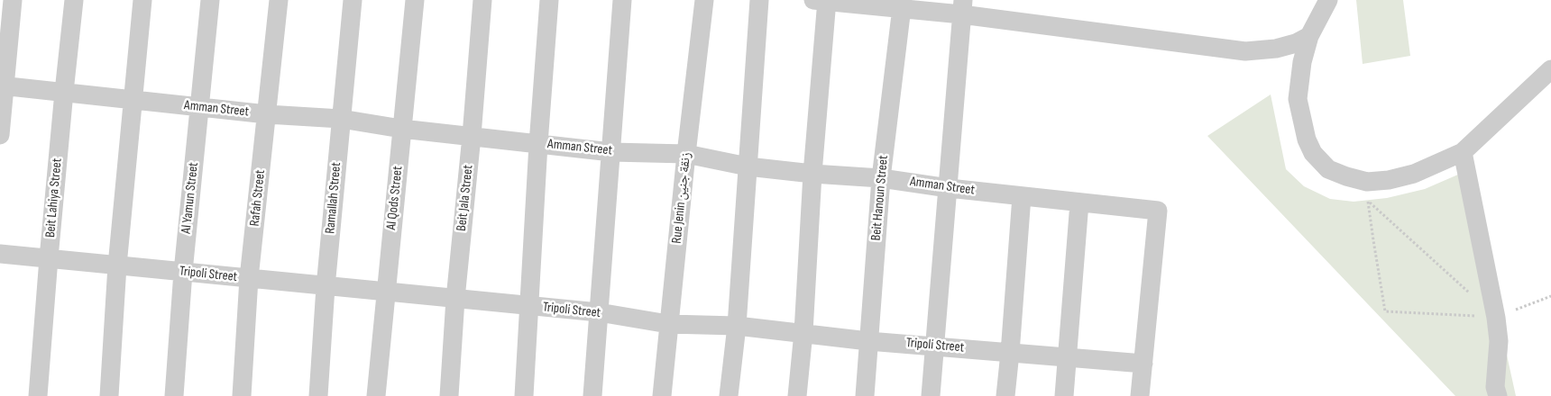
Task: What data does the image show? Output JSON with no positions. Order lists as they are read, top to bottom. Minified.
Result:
{"streets":{"street":["Amman Street","Beit Lahiya Street","Al Yamun Street","Rafah Street","Ramallah Street","Al Qods Street","Beit Jala Street","Rue Jenin زنقة جنين","Beit Hanoun Street","Tripoli Street"]},"crossings":[["Amman Street","Beit Lahiya Street"],["Amman Street","Al Yamun Street"],["Amman Street","Rafah Street"],["Amman Street","Ramallah Street"],["Amman Street","Al Qods Street"],["Amman Street","Beit Jala Street"],["Amman Street","Rue Jenin زنقة جنين"],["Amman Street","Beit Hanoun Street"],["Amman Street","Tripoli Street"],["Beit Lahiya Street","Tripoli Street"],["Al Yamun Street","Tripoli Street"],["Rafah Street","Tripoli Street"],["Ramallah Street","Tripoli Street"],["Al Qods Street","Tripoli Street"],["Beit Jala Street","Tripoli Street"],["Rue Jenin زنقة جنين","Tripoli Street"],["Beit Hanoun Street","Tripoli Street"]]}
